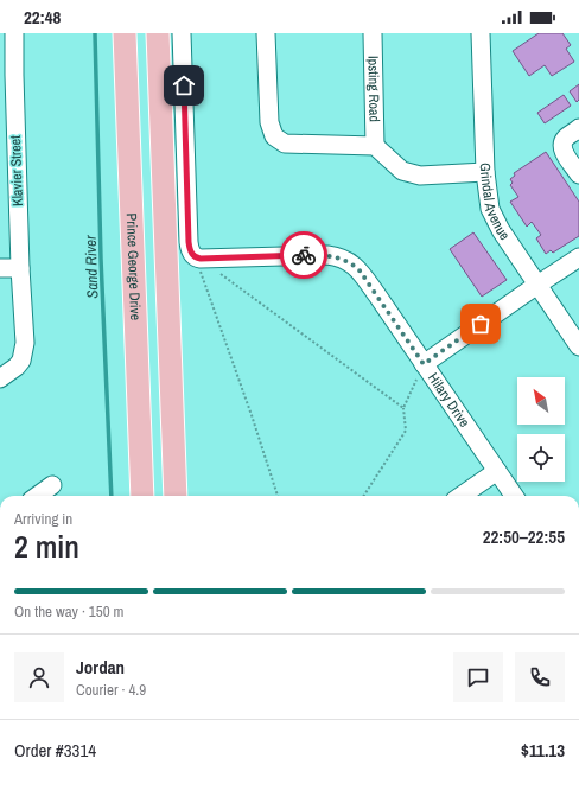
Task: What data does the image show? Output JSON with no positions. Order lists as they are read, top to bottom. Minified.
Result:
{"streets":{"main road":["Prince George Drive"],"street":["Ipsting Road","Klavier Street","Grindal Avenue","Hilary Drive"]},"water":["Sand River"],"north":"top left","page":{"status":"22:48","heading":["2 min","Arriving in","22:50–22:55"],"panel":["Jordan","Courier · 4.9","Order #3314","$11.13"],"bar":"On the way · 150 m"}}
